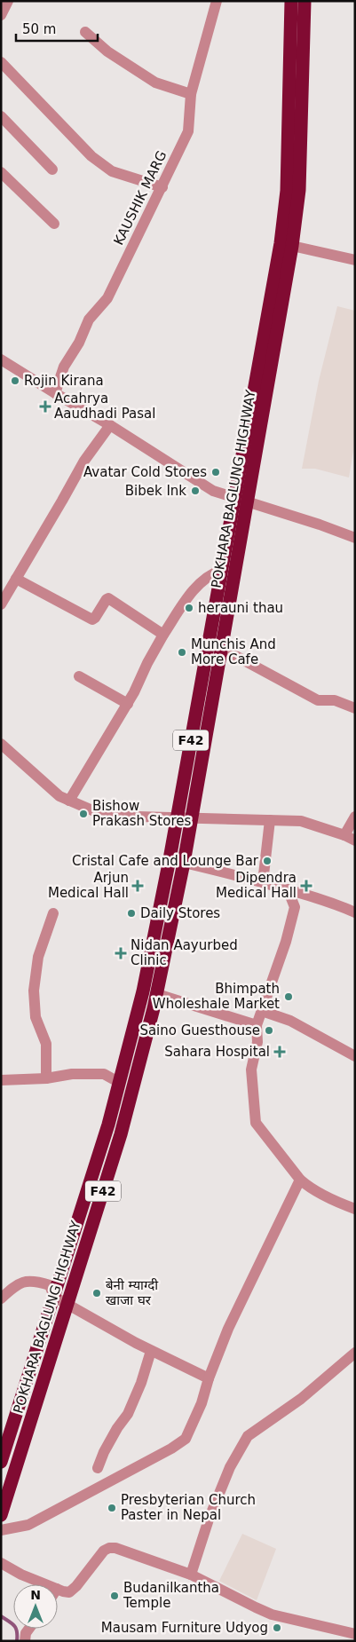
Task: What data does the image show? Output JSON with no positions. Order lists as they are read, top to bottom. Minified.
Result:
{"streets":{"highway":["POKHARA BAGLUNG HIGHWAY","F42"],"street":["KAUSHIK MARG"]},"places":{"other":["Rojin Kirana","Avatar Cold Stores","Bibek Ink","herauni thau","Munchis And More Cafe","Bishow Prakash Stores","Cristal Cafe and Lounge Bar","Daily Stores","Bhimpath Wholeshale Market","Saino Guesthouse","बेनी म्याग्दी खाजा घर","Presbyterian Church Paster in Nepal","Budanilkantha Temple","Mausam Furniture Udyog"],"health":["Acahrya Aaudhadi Pasal","Arjun Medical Hall","Dipendra Medical Hall","Nidan Aayurbed Clinic","Sahara Hospital"]},"scale_bar":"50 m","north":"top"}
